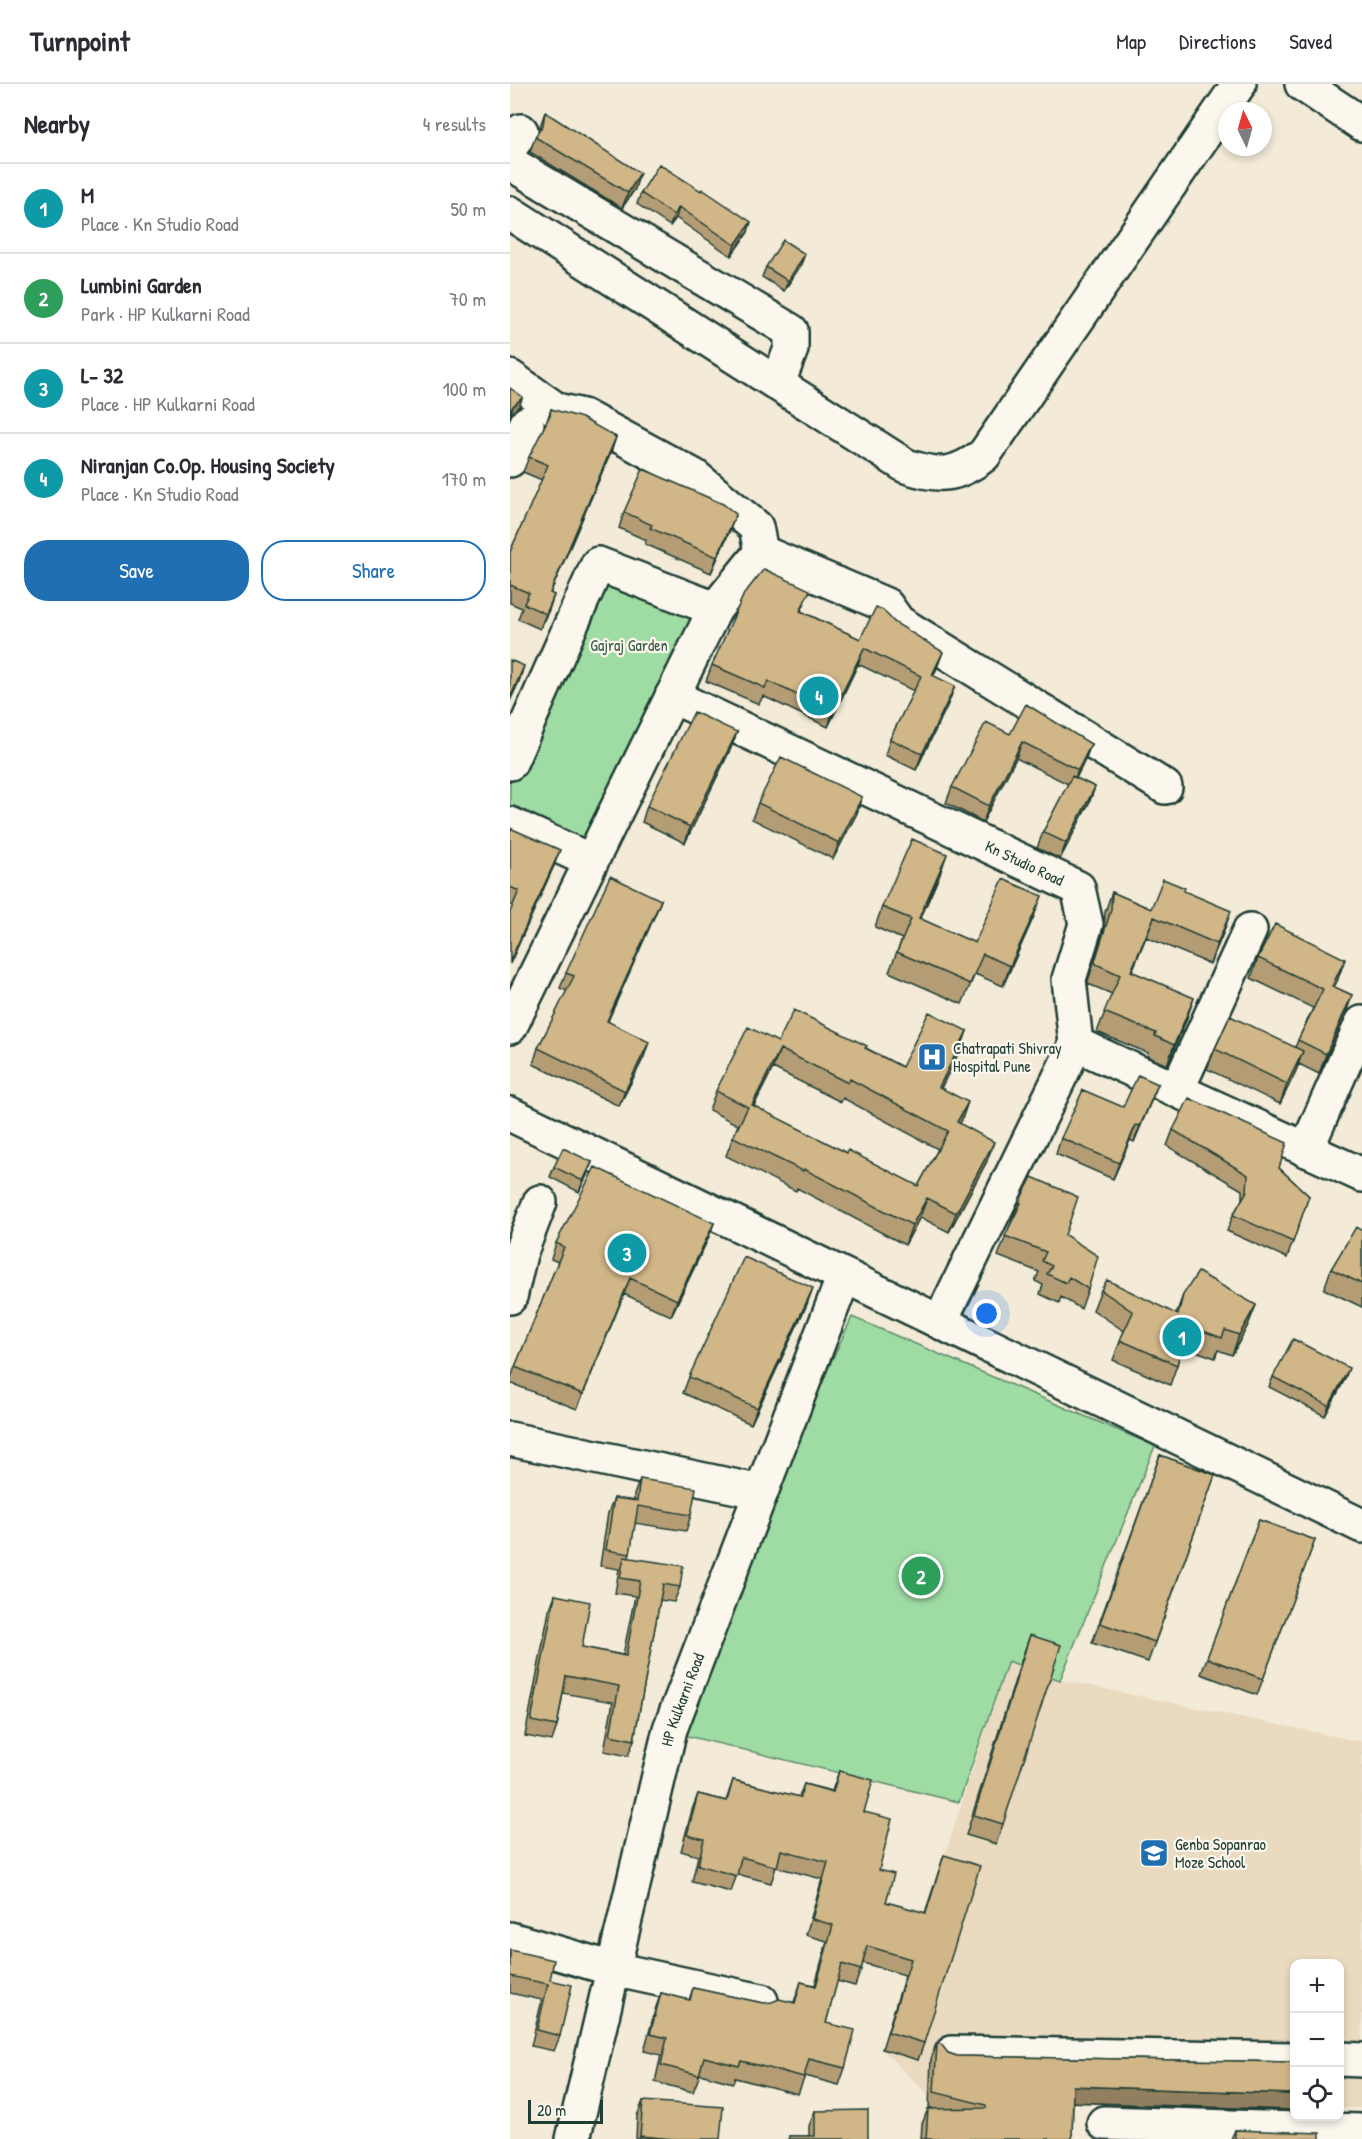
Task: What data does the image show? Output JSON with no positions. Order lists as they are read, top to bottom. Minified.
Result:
{"streets":{"street":["Kn Studio Road","HP Kulkarni Road"]},"parks":["Gajraj Garden"],"places":{"hospital":["Chatrapati Shivray Hospital Pune"],"school or university":["Genba Sopanrao Moze School"]},"scale_bar":"20 m","north":"top","page":{"header":"Turnpoint","nav":["Map","Directions","Saved"],"heading":["Nearby","4 results"],"list":[{"mark":"1","name":"M","note":"Place · Kn Studio Road","value":"50 m"},{"mark":"2","name":"Lumbini Garden","note":"Park · HP Kulkarni Road","value":"70 m"},{"mark":"3","name":"L- 32","note":"Place · HP Kulkarni Road","value":"100 m"},{"mark":"4","name":"Niranjan Co.Op. Housing Society","note":"Place · Kn Studio Road","value":"170 m"}],"buttons":["Save","Share"],"pins":["4","3","1","2"],"map_buttons":["+","−"],"scale":"20 m"}}
